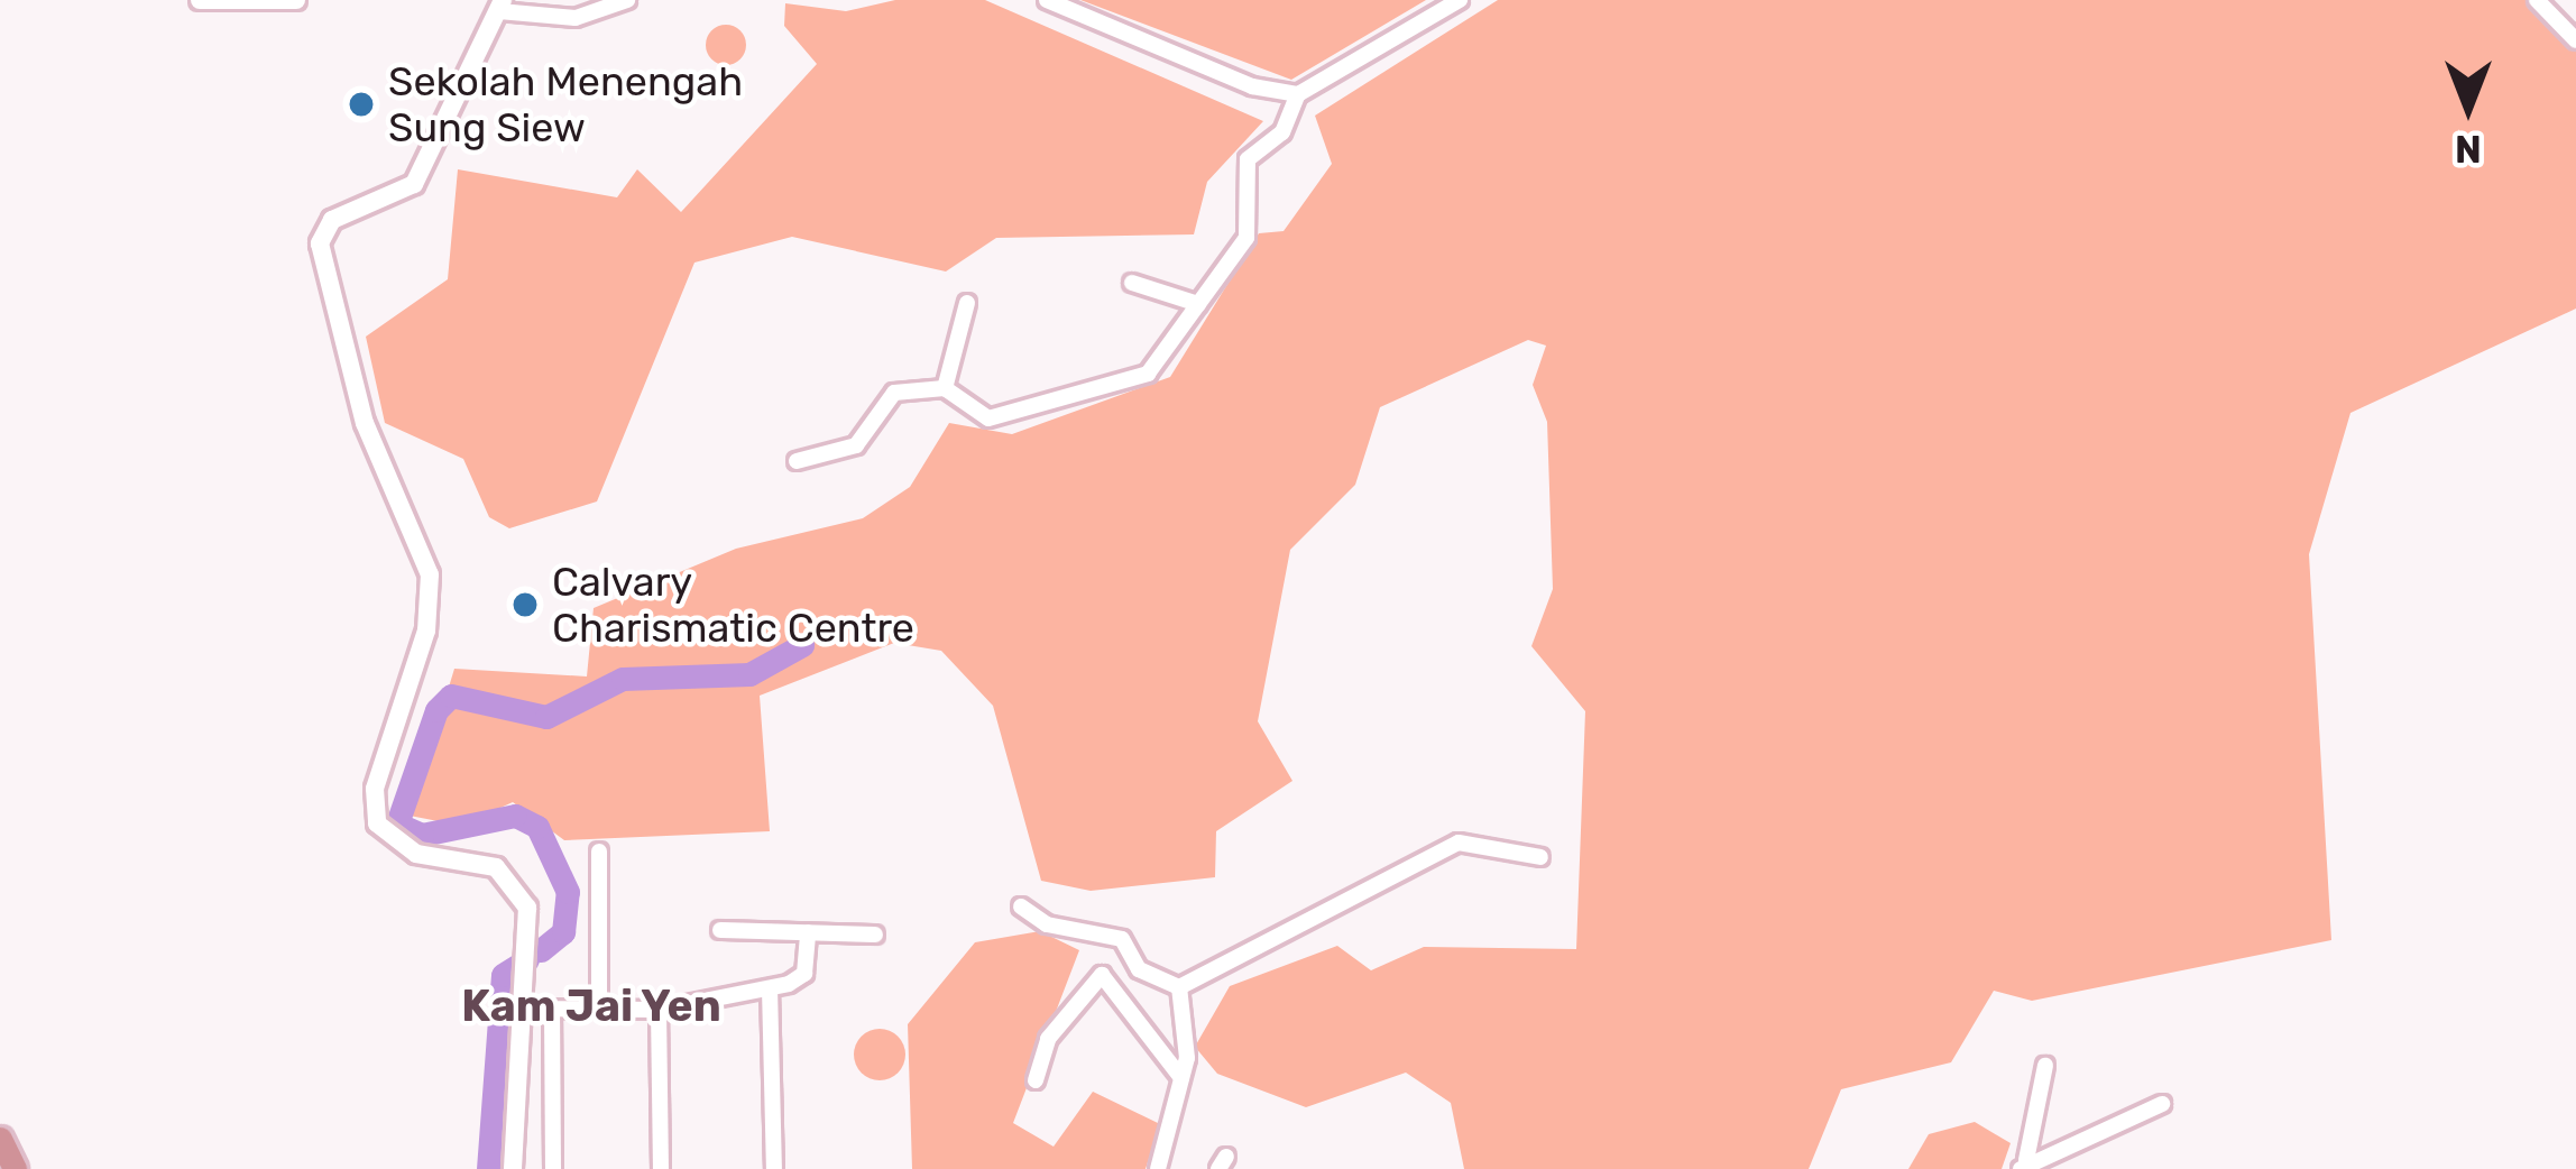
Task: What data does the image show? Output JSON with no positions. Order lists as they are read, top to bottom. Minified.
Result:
{"districts":["Kam Jai Yen"],"places":["Sekolah Menengah Sung Siew","Calvary Charismatic Centre"],"north":"bottom"}
